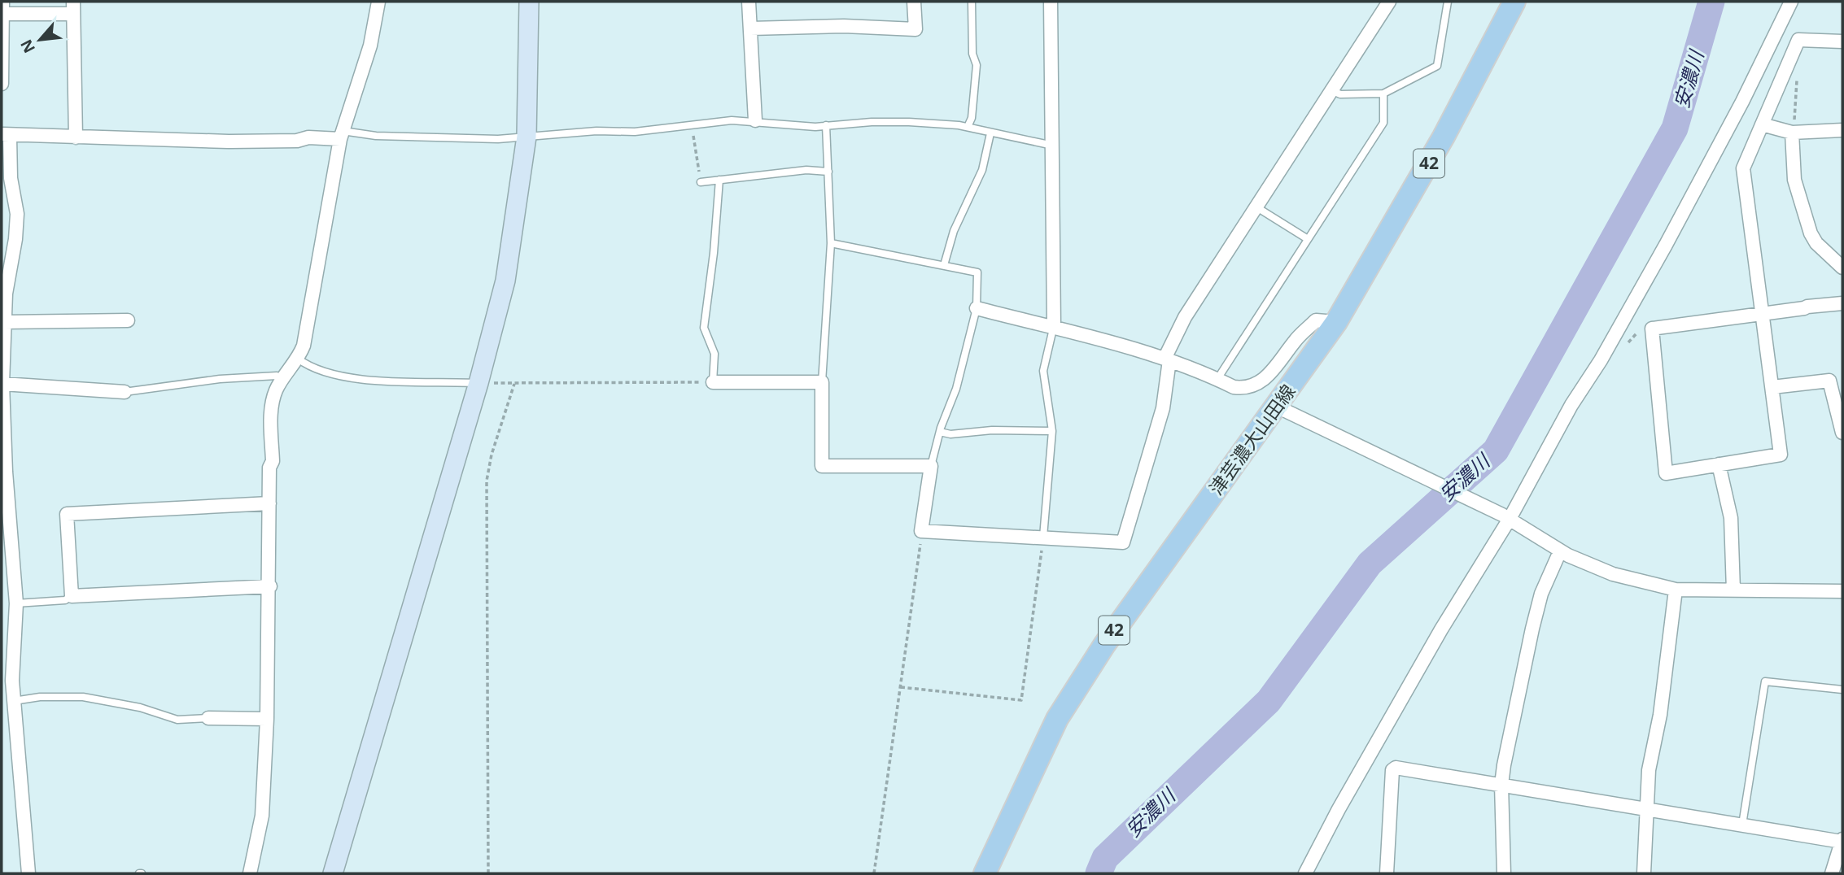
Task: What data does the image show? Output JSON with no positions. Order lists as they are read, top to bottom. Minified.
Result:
{"streets":{"main road":["42","津芸濃大山田線"]},"water":["安濃川"],"north":"bottom left"}
